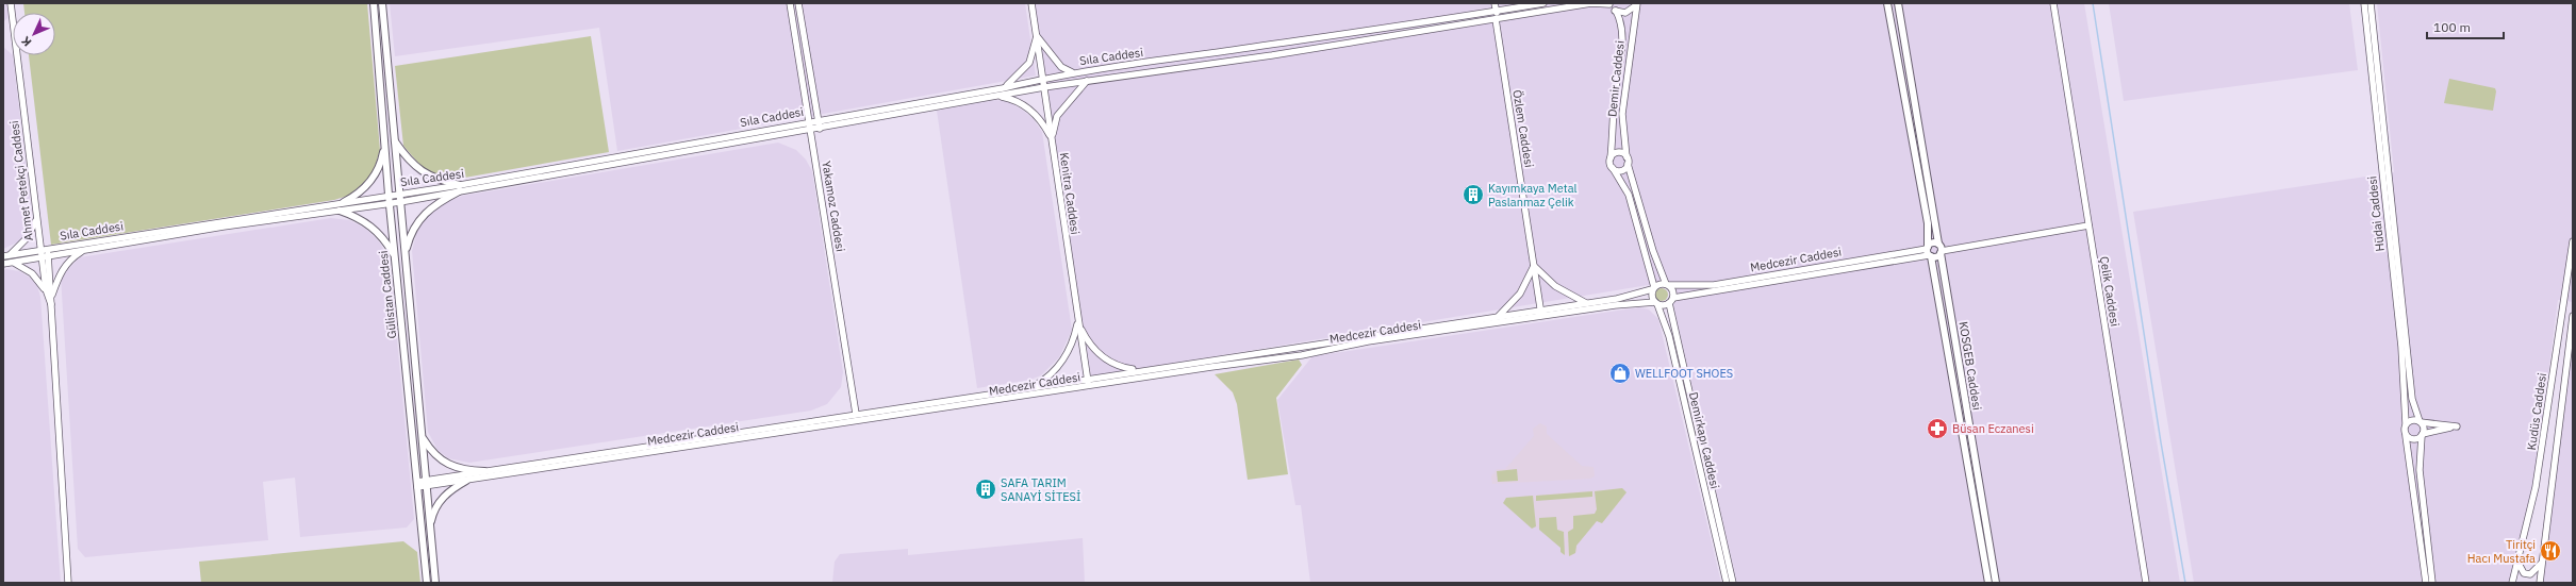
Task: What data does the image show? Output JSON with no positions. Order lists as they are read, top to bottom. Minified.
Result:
{"streets":{"main road":["Gülistan Caddesi","KOSGEB Caddesi"],"street":["Sıla Caddesi","Demir Caddesi","Özlem Caddesi","Ahmet Petekçi Caddesi","Kenitra Caddesi","Yakamoz Caddesi","Hüdai Caddesi","Medcezir Caddesi","Çelik Caddesi","Kudüs Caddesi","Demirkapı Caddesi"]},"crossings":[["Sıla Caddesi","Özlem Caddesi"],["Sıla Caddesi","Ahmet Petekçi Caddesi"],["Sıla Caddesi","Kenitra Caddesi"],["Sıla Caddesi","Yakamoz Caddesi"],["Sıla Caddesi","Gülistan Caddesi"],["Özlem Caddesi","Medcezir Caddesi"],["Kenitra Caddesi","Medcezir Caddesi"],["Yakamoz Caddesi","Medcezir Caddesi"],["Medcezir Caddesi","Gülistan Caddesi"],["Medcezir Caddesi","KOSGEB Caddesi"],["Medcezir Caddesi","Demirkapı Caddesi"]],"places":{"building":["Kayımkaya Metal Paslanmaz Çelik","SAFA TARIM SANAYİ SİTESİ"],"shop":["WELLFOOT SHOES"],"pharmacy":["Büsan Eczanesi"],"restaurant":["Tiritçi Hacı Mustafa"]},"scale_bar":"100 m","north":"bottom left"}
